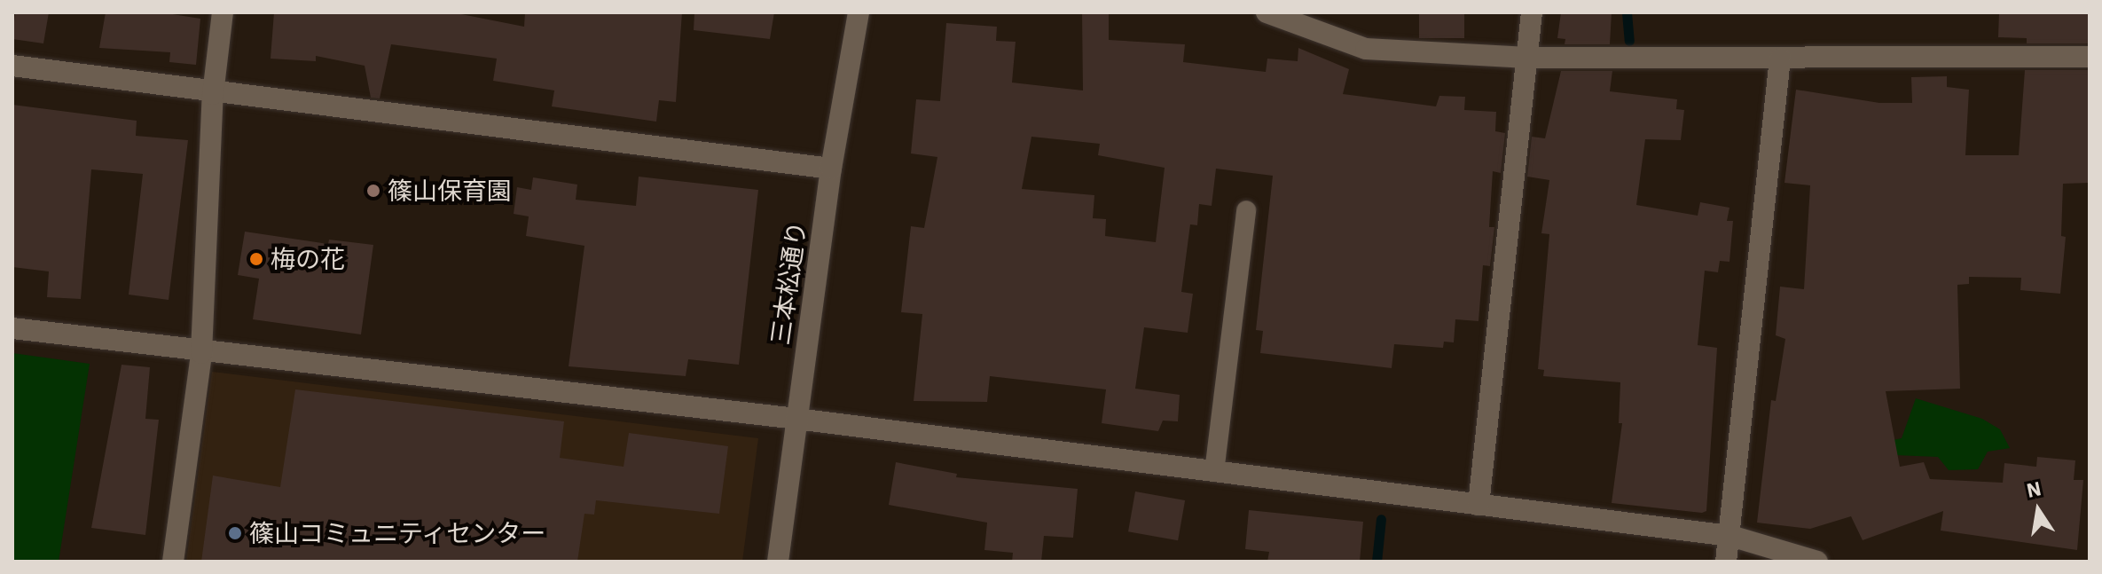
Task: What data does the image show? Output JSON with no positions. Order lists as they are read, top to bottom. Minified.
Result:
{"streets":{"street":["三本松通り"]},"places":["篠山保育園","梅の花","篠山コミュニティセンター"],"north":"top"}
